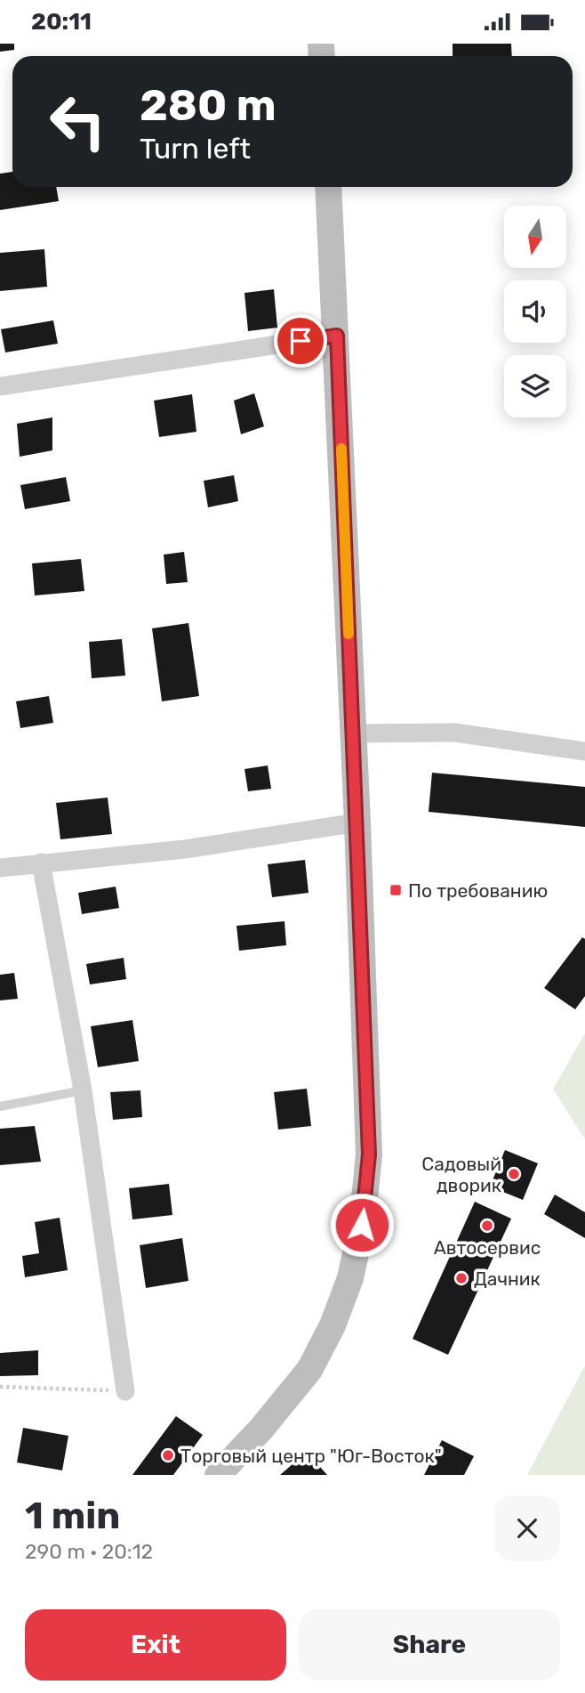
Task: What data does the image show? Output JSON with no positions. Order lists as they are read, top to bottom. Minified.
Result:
{"places":{"transit":["По требованию"],"other":["Садовый дворик","Автосервис","Дачник","Торговый центр \"Юг-Восток\""]},"north":"bottom","page":{"status":"20:11","turn":["280 m","Turn left"],"heading":["1 min","290 m · 20:12"],"buttons":["Exit","Share"]}}
